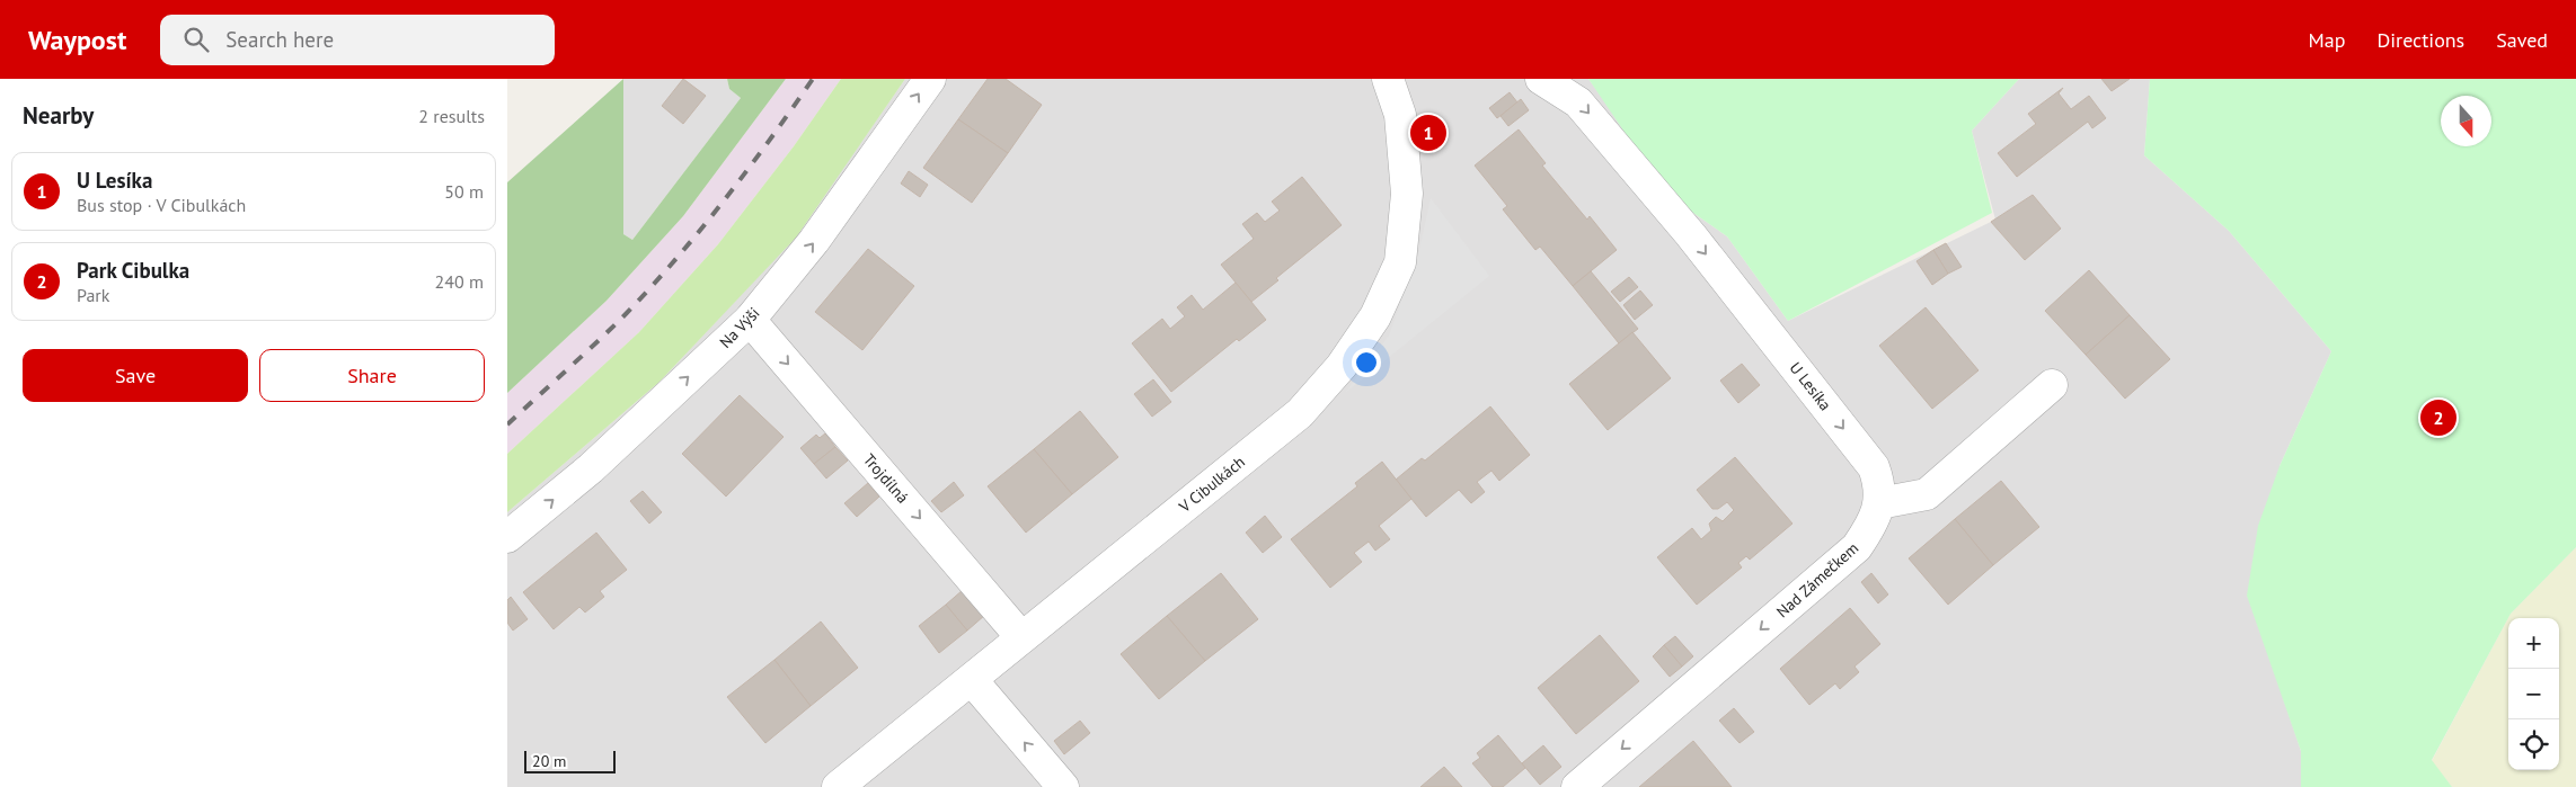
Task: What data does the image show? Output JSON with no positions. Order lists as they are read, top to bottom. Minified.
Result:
{"streets":{"street":["Na Výši","U Lesíka","Trojdílná","V Cibulkách","Nad Zámečkem"]},"crossings":[["Na Výši","Trojdílná"],["U Lesíka","Nad Zámečkem"],["Trojdílná","V Cibulkách"]],"one_way":["Na Výši","U Lesíka","Trojdílná","Nad Zámečkem"],"scale_bar":"20 m","north":"bottom","page":{"header":"Waypost","search":"Search here","nav":["Map","Directions","Saved"],"heading":["Nearby","2 results"],"pins":["1","2"],"list":[{"mark":"1","name":"U Lesíka","note":"Bus stop · V Cibulkách","value":"50 m"},{"mark":"2","name":"Park Cibulka","note":"Park","value":"240 m"}],"buttons":["Save","Share"],"map_buttons":["+","−"],"scale":"20 m"}}
